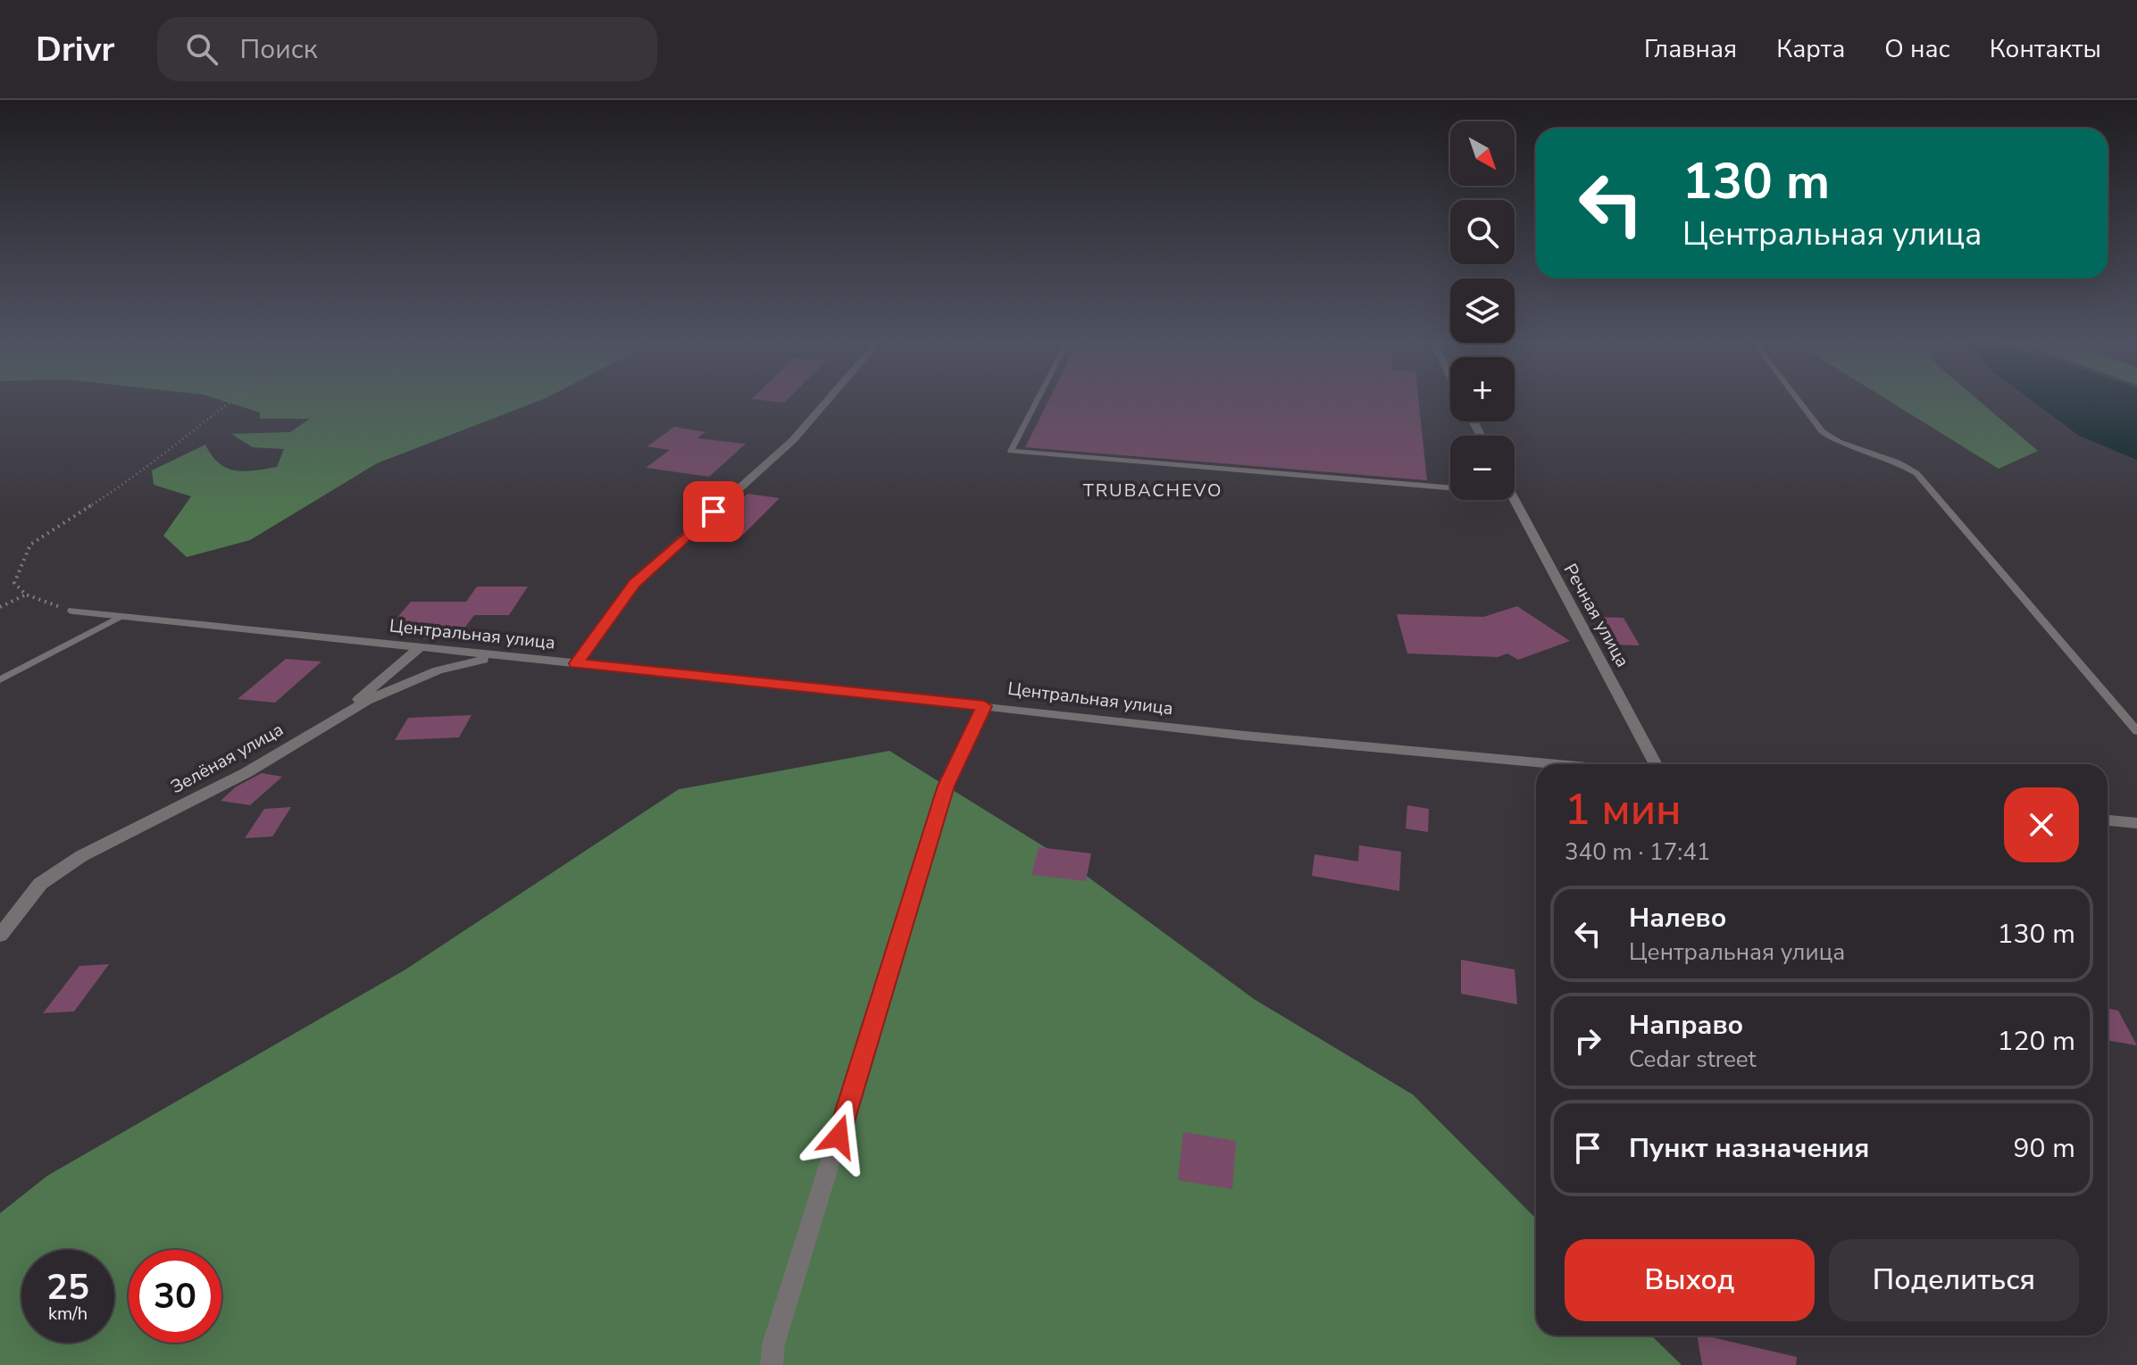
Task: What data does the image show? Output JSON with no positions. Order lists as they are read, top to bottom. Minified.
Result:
{"streets":{"street":["Речная улица","Центральная улица","Зелёная улица"]},"crossings":[["Центральная улица","Зелёная улица"]],"districts":["TRUBACHEVO"],"north":"bottom right","page":{"header":"Drivr","search":"Поиск","nav":["Главная","Карта","О нас","Контакты"],"map_buttons":["+","−"],"turn":["130 m","Центральная улица"],"heading":["1 мин","340 m · 17:41"],"list":[{"name":"Налево","note":"Центральная улица","value":"130 m"},{"name":"Направо","note":"Cedar street","value":"120 m"},{"name":"Пункт назначения","value":"90 m"}],"buttons":["Выход","Поделиться"],"speed":"25 km/h","limit":"30"}}
